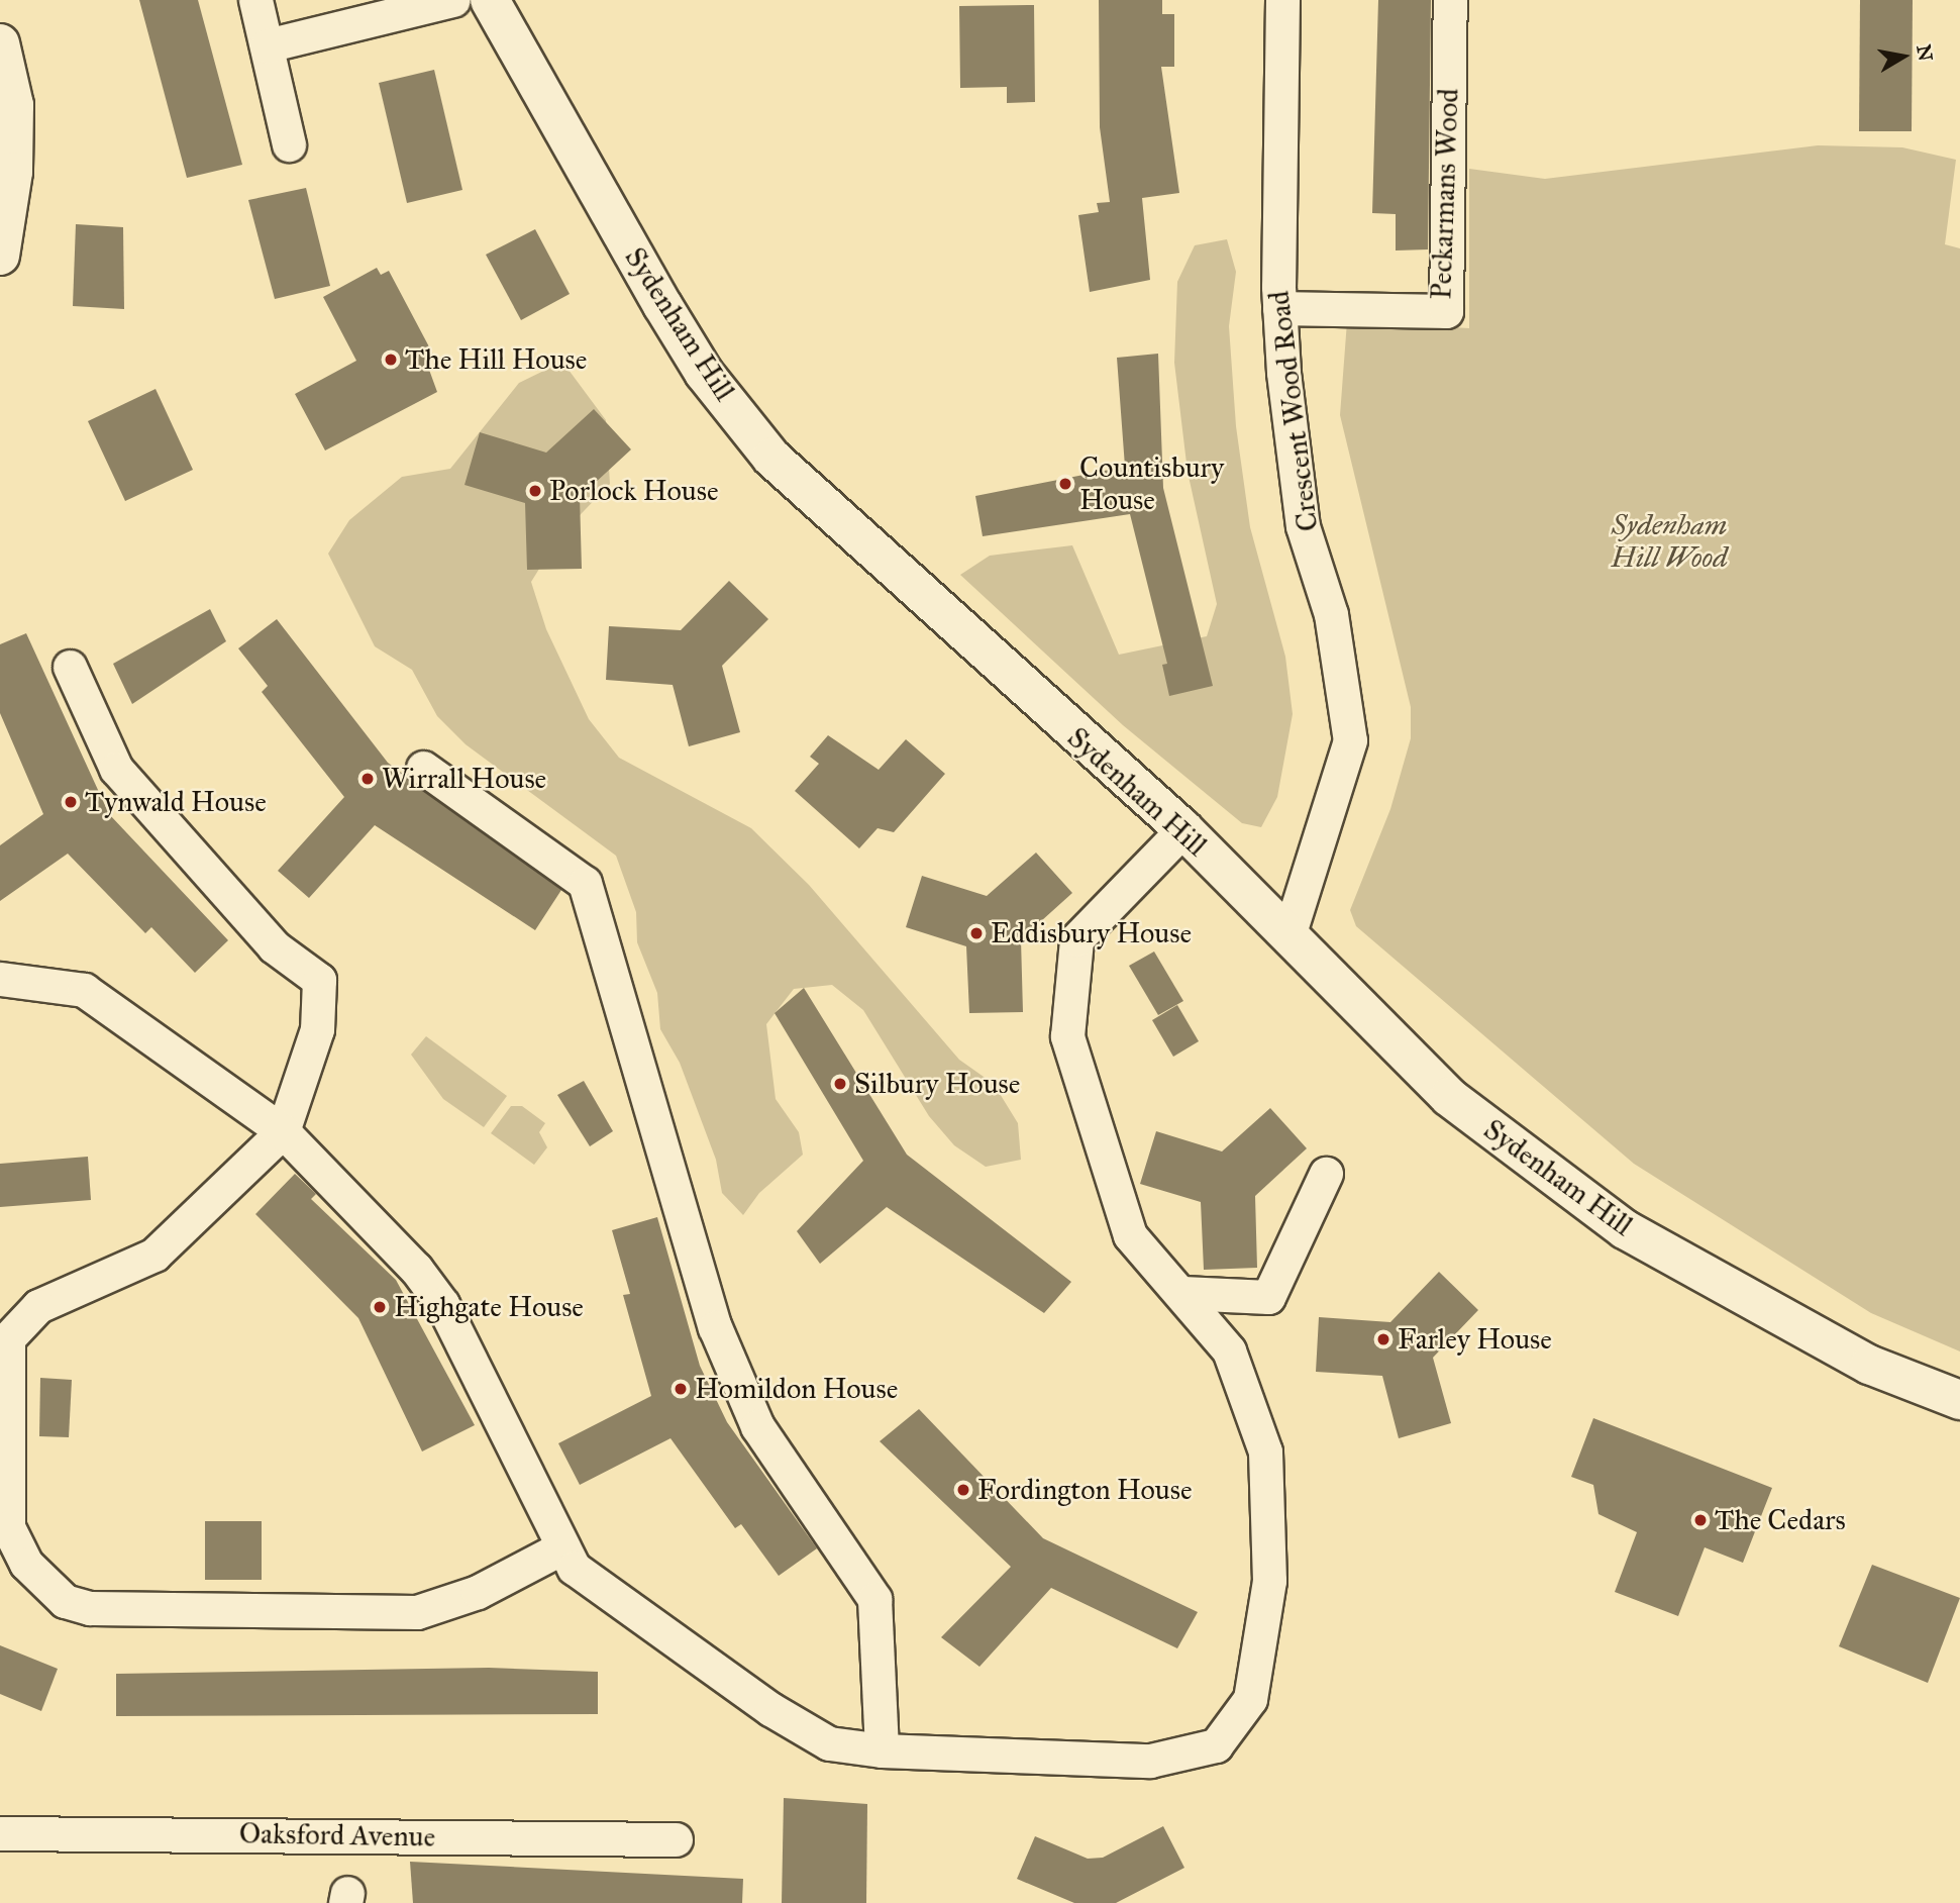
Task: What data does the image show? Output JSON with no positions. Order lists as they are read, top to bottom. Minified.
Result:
{"streets":{"street":["Peckarmans Wood","Sydenham Hill","Crescent Wood Road","Oaksford Avenue"]},"crossings":[["Peckarmans Wood","Crescent Wood Road"],["Sydenham Hill","Crescent Wood Road"]],"parks":["Sydenham Hill Wood"],"places":["The Hill House","Countisbury House","Porlock House","Wirrall House","Tynwald House","Eddisbury House","Silbury House","Highgate House","Farley House","Homildon House","Fordington House","The Cedars"],"north":"right"}
